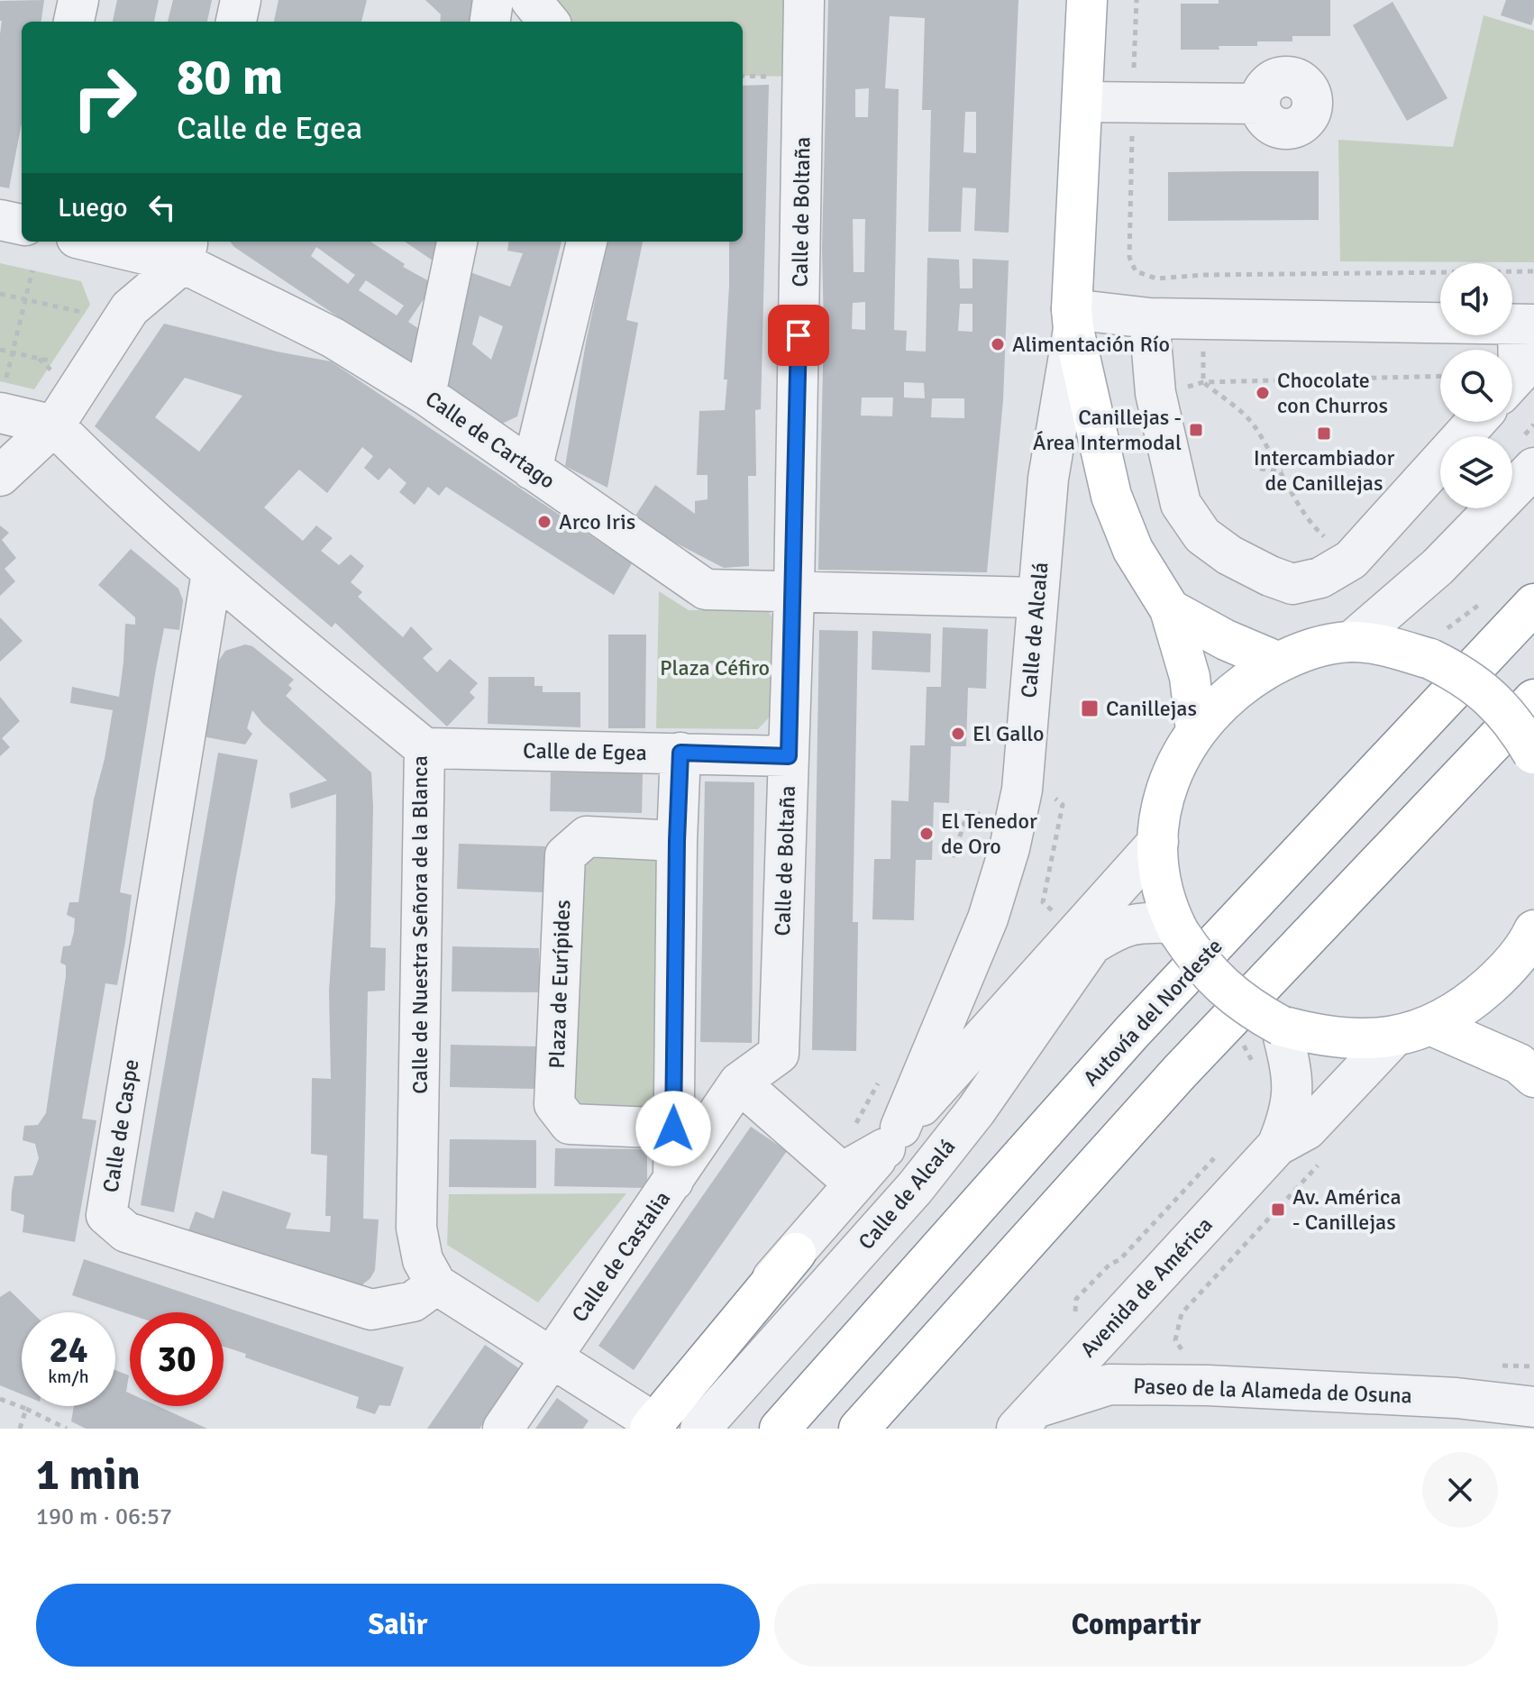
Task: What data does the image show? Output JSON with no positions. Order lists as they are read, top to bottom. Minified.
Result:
{"streets":{"main road":["Calle de Alcalá","Autovía del Nordeste"],"street":["Calle de Boltaña","Calle de Cartago","Calle de Egea","Calle de Nuestra Señora de la Blanca","Plaza de Eurípides","Calle de Caspe","Calle de Castalia","Avenida de América","Paseo de la Alameda de Osuna"]},"crossings":[["Calle de Boltaña","Calle de Cartago"],["Calle de Boltaña","Calle de Egea"],["Calle de Boltaña","Calle de Castalia"],["Calle de Cartago","Calle de Alcalá"],["Calle de Egea","Calle de Nuestra Señora de la Blanca"],["Calle de Nuestra Señora de la Blanca","Calle de Caspe"],["Avenida de América","Paseo de la Alameda de Osuna"]],"parks":["Plaza Céfiro"],"places":{"other":["Alimentación Río","Chocolate con Churros","Arco Iris","El Gallo","El Tenedor de Oro"],"transit":["Canillejas - Área Intermodal","Intercambiador de Canillejas","Canillejas","Av. América - Canillejas"]},"page":{"turn":["80 m","Calle de Egea"],"then":"Luego","speed":"24 km/h","limit":"30","heading":["1 min","190 m · 06:57"],"buttons":["Salir","Compartir"]}}
